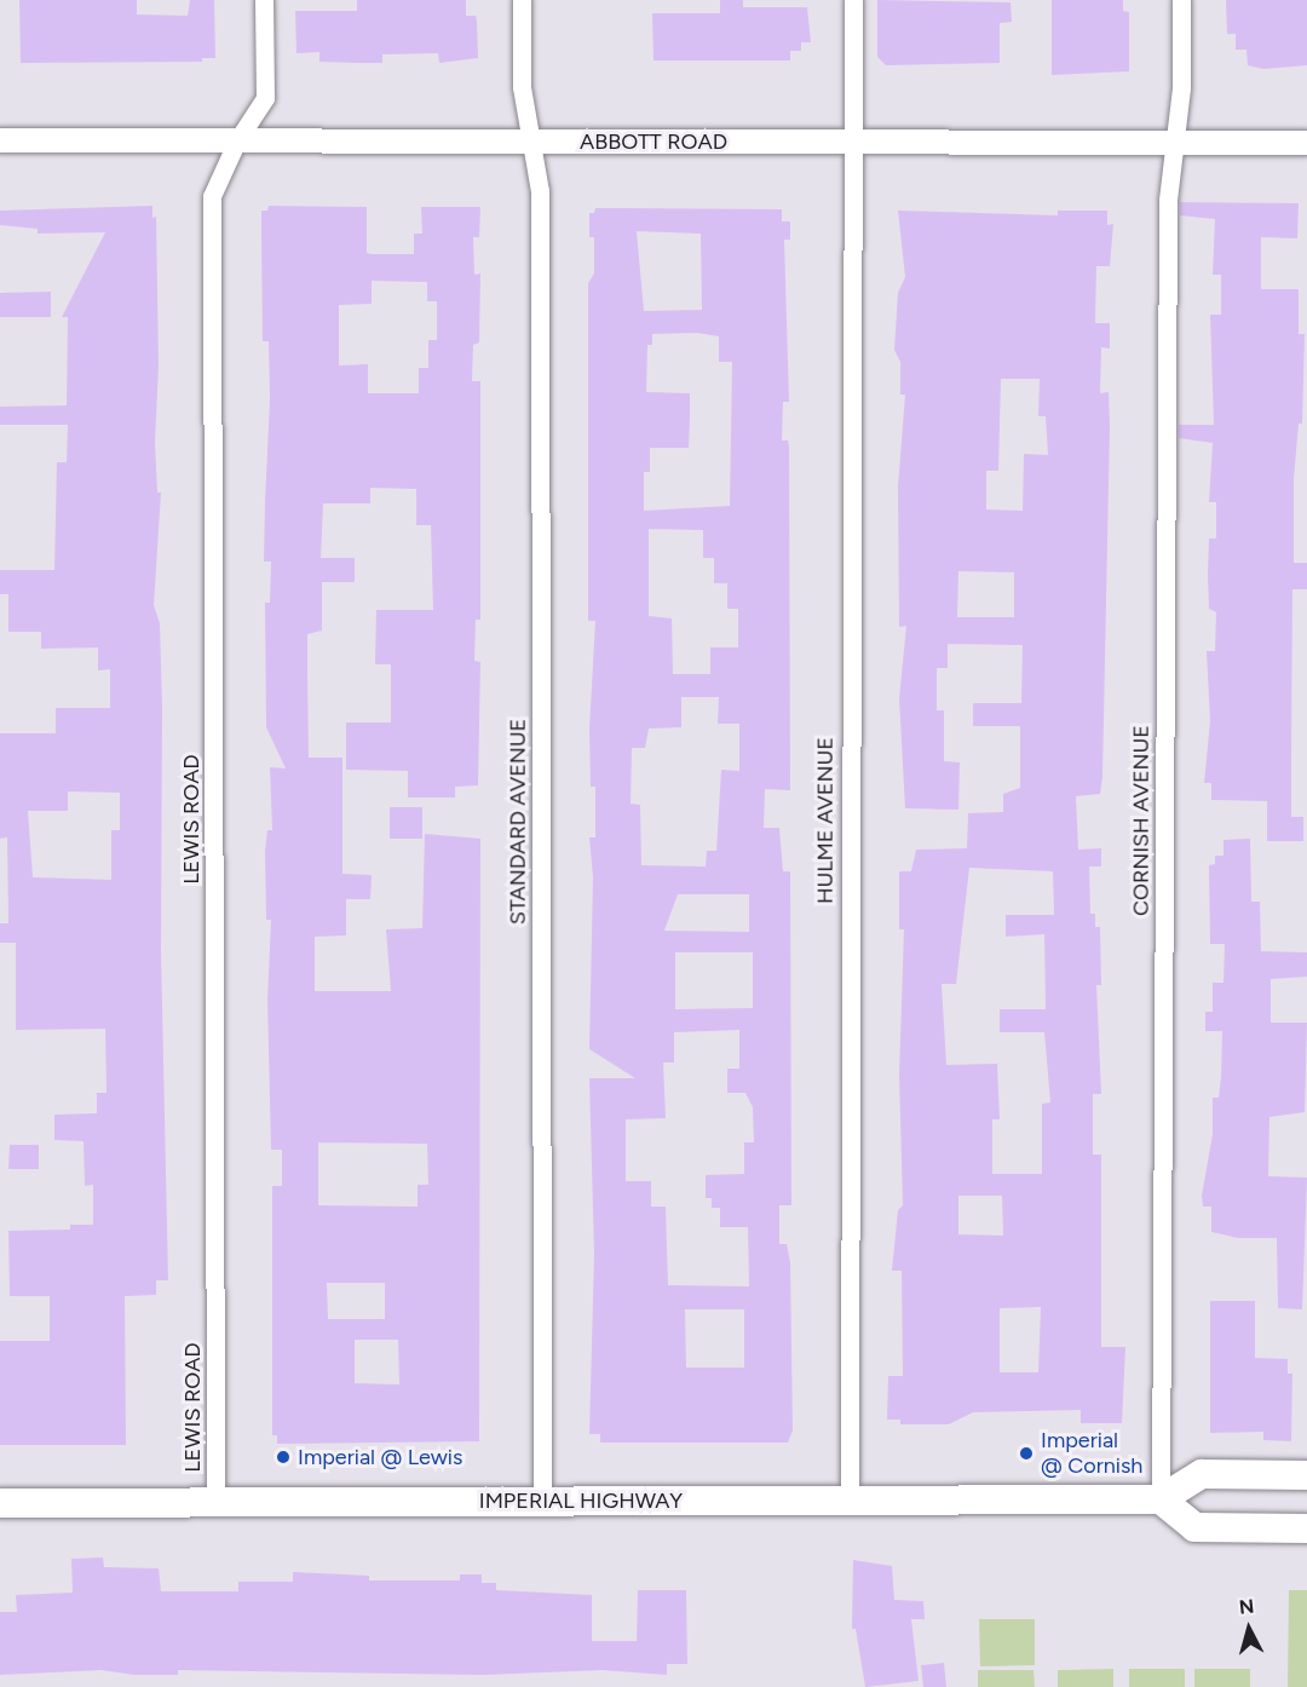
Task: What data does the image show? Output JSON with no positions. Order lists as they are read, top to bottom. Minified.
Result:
{"streets":{"main road":["IMPERIAL HIGHWAY"],"street":["ABBOTT ROAD","LEWIS ROAD","HULME AVENUE","CORNISH AVENUE","STANDARD AVENUE"]},"crossings":[["ABBOTT ROAD","LEWIS ROAD"],["ABBOTT ROAD","HULME AVENUE"],["ABBOTT ROAD","CORNISH AVENUE"],["ABBOTT ROAD","STANDARD AVENUE"],["LEWIS ROAD","IMPERIAL HIGHWAY"],["HULME AVENUE","IMPERIAL HIGHWAY"],["CORNISH AVENUE","IMPERIAL HIGHWAY"],["STANDARD AVENUE","IMPERIAL HIGHWAY"]],"places":["Imperial @ Cornish","Imperial @ Lewis"],"north":"top"}
